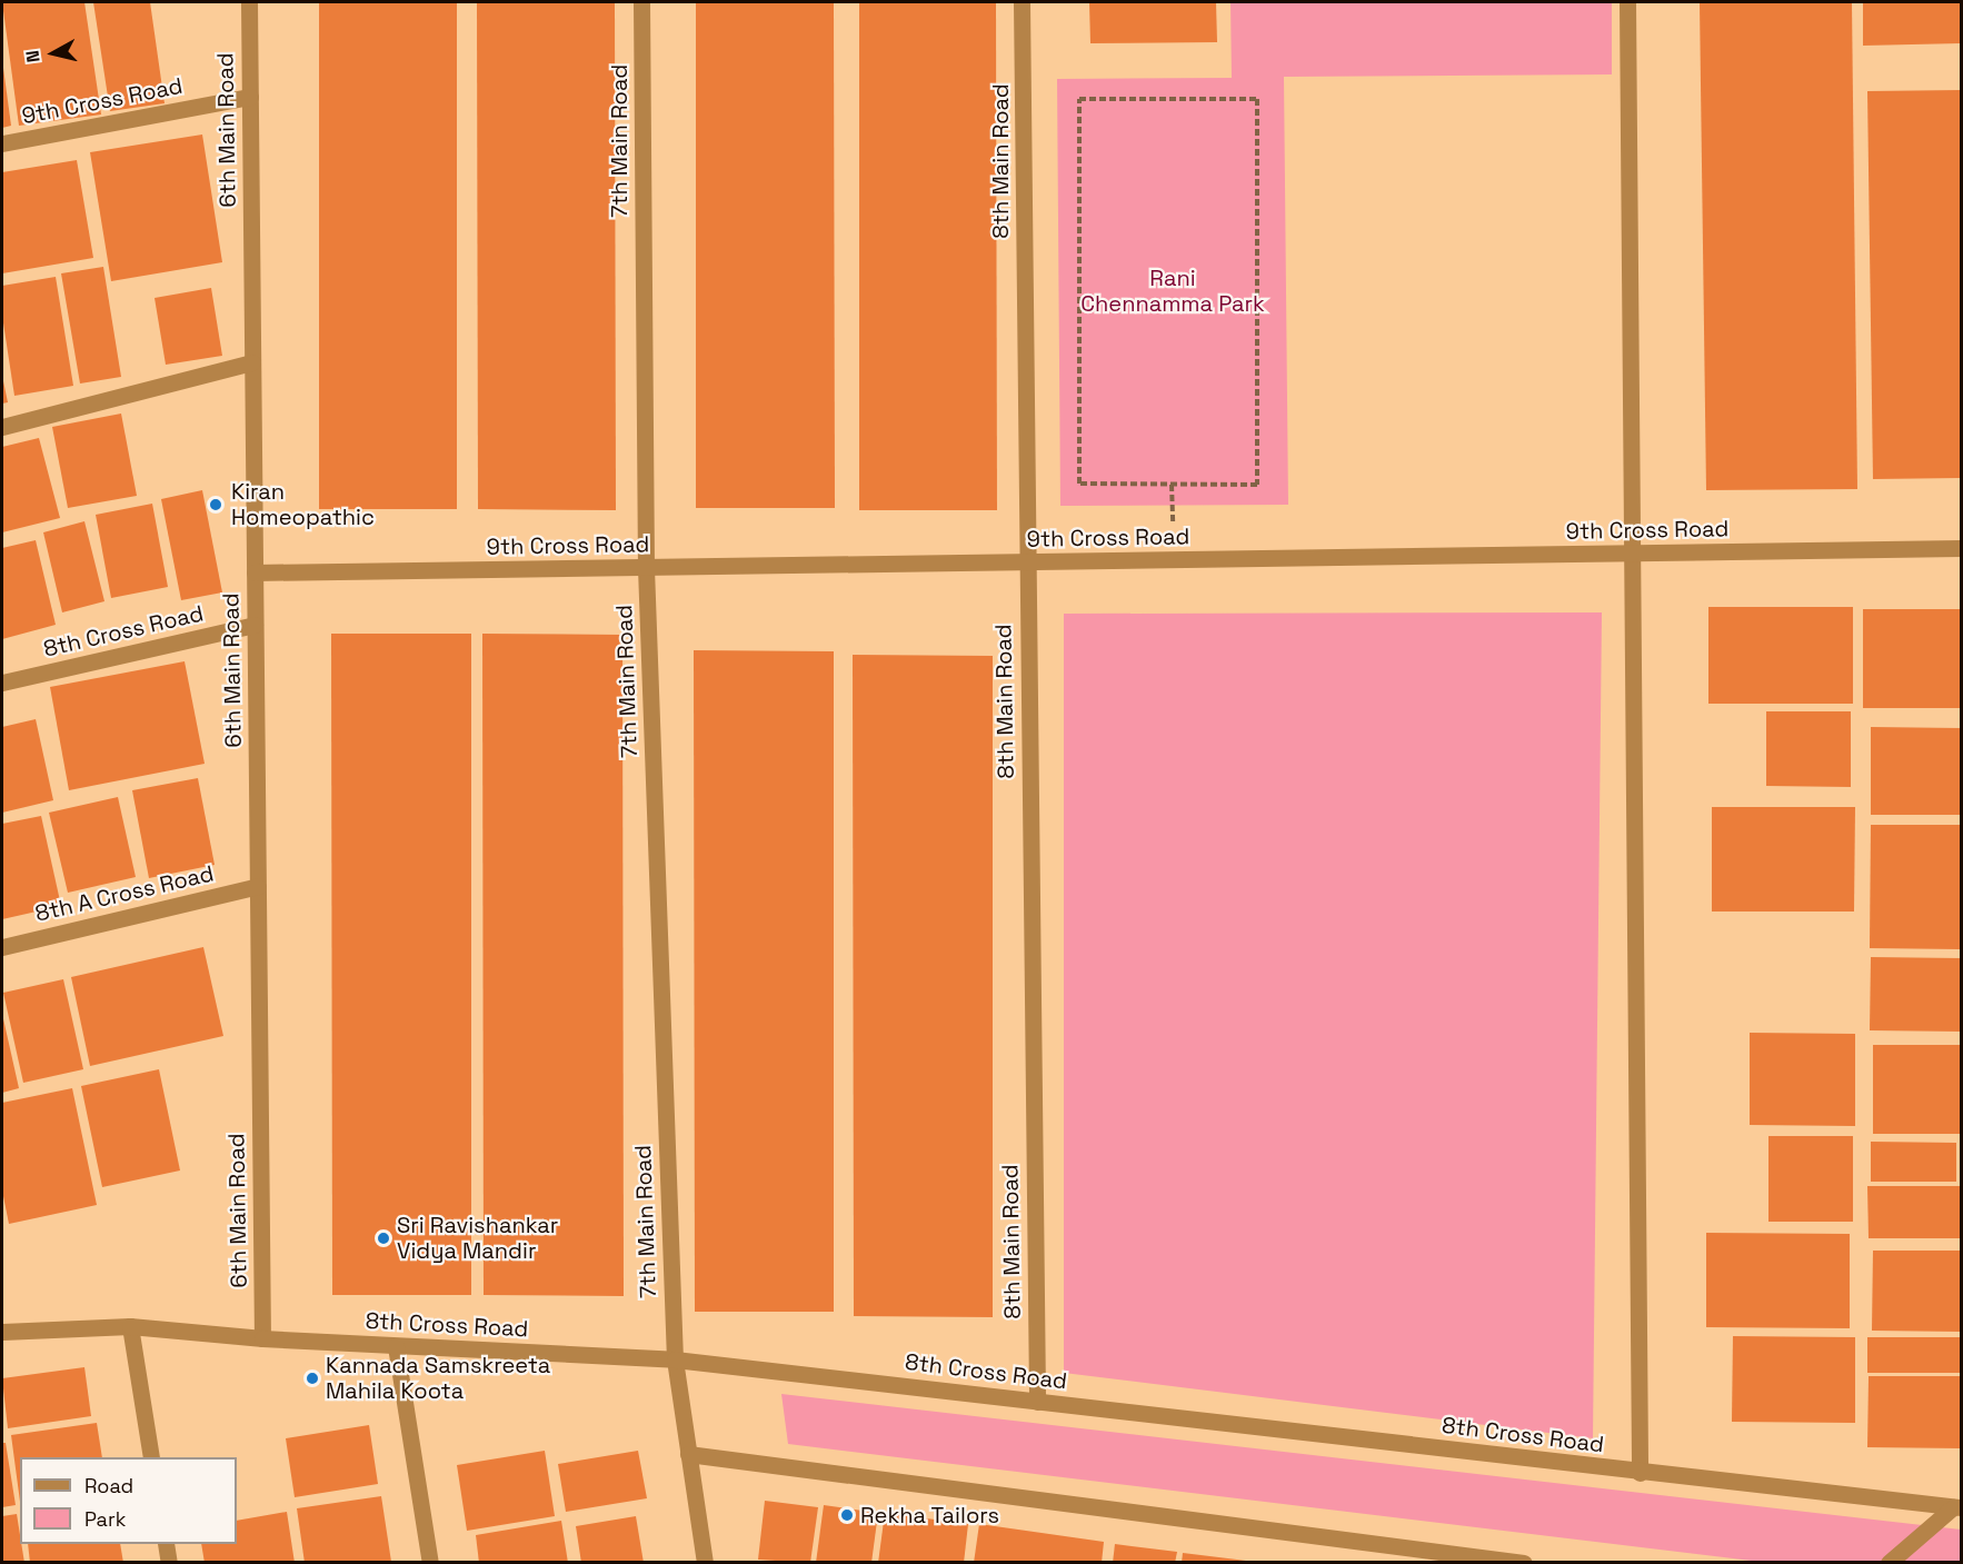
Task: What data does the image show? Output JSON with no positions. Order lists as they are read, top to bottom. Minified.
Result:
{"streets":{"street":["9th Cross Road","6th Main Road","7th Main Road","8th Main Road","8th Cross Road","8th A Cross Road"]},"crossings":[["9th Cross Road","6th Main Road"],["9th Cross Road","7th Main Road"],["9th Cross Road","8th Main Road"],["6th Main Road","8th Cross Road"],["6th Main Road","8th A Cross Road"],["7th Main Road","8th Cross Road"],["8th Main Road","8th Cross Road"]],"parks":["Rani Chennamma Park"],"places":["Kiran Homeopathic","Sri Ravishankar Vidya Mandir","Kannada Samskreeta Mahila Koota","Rekha Tailors"],"legend":["Road","Park"],"north":"left"}
